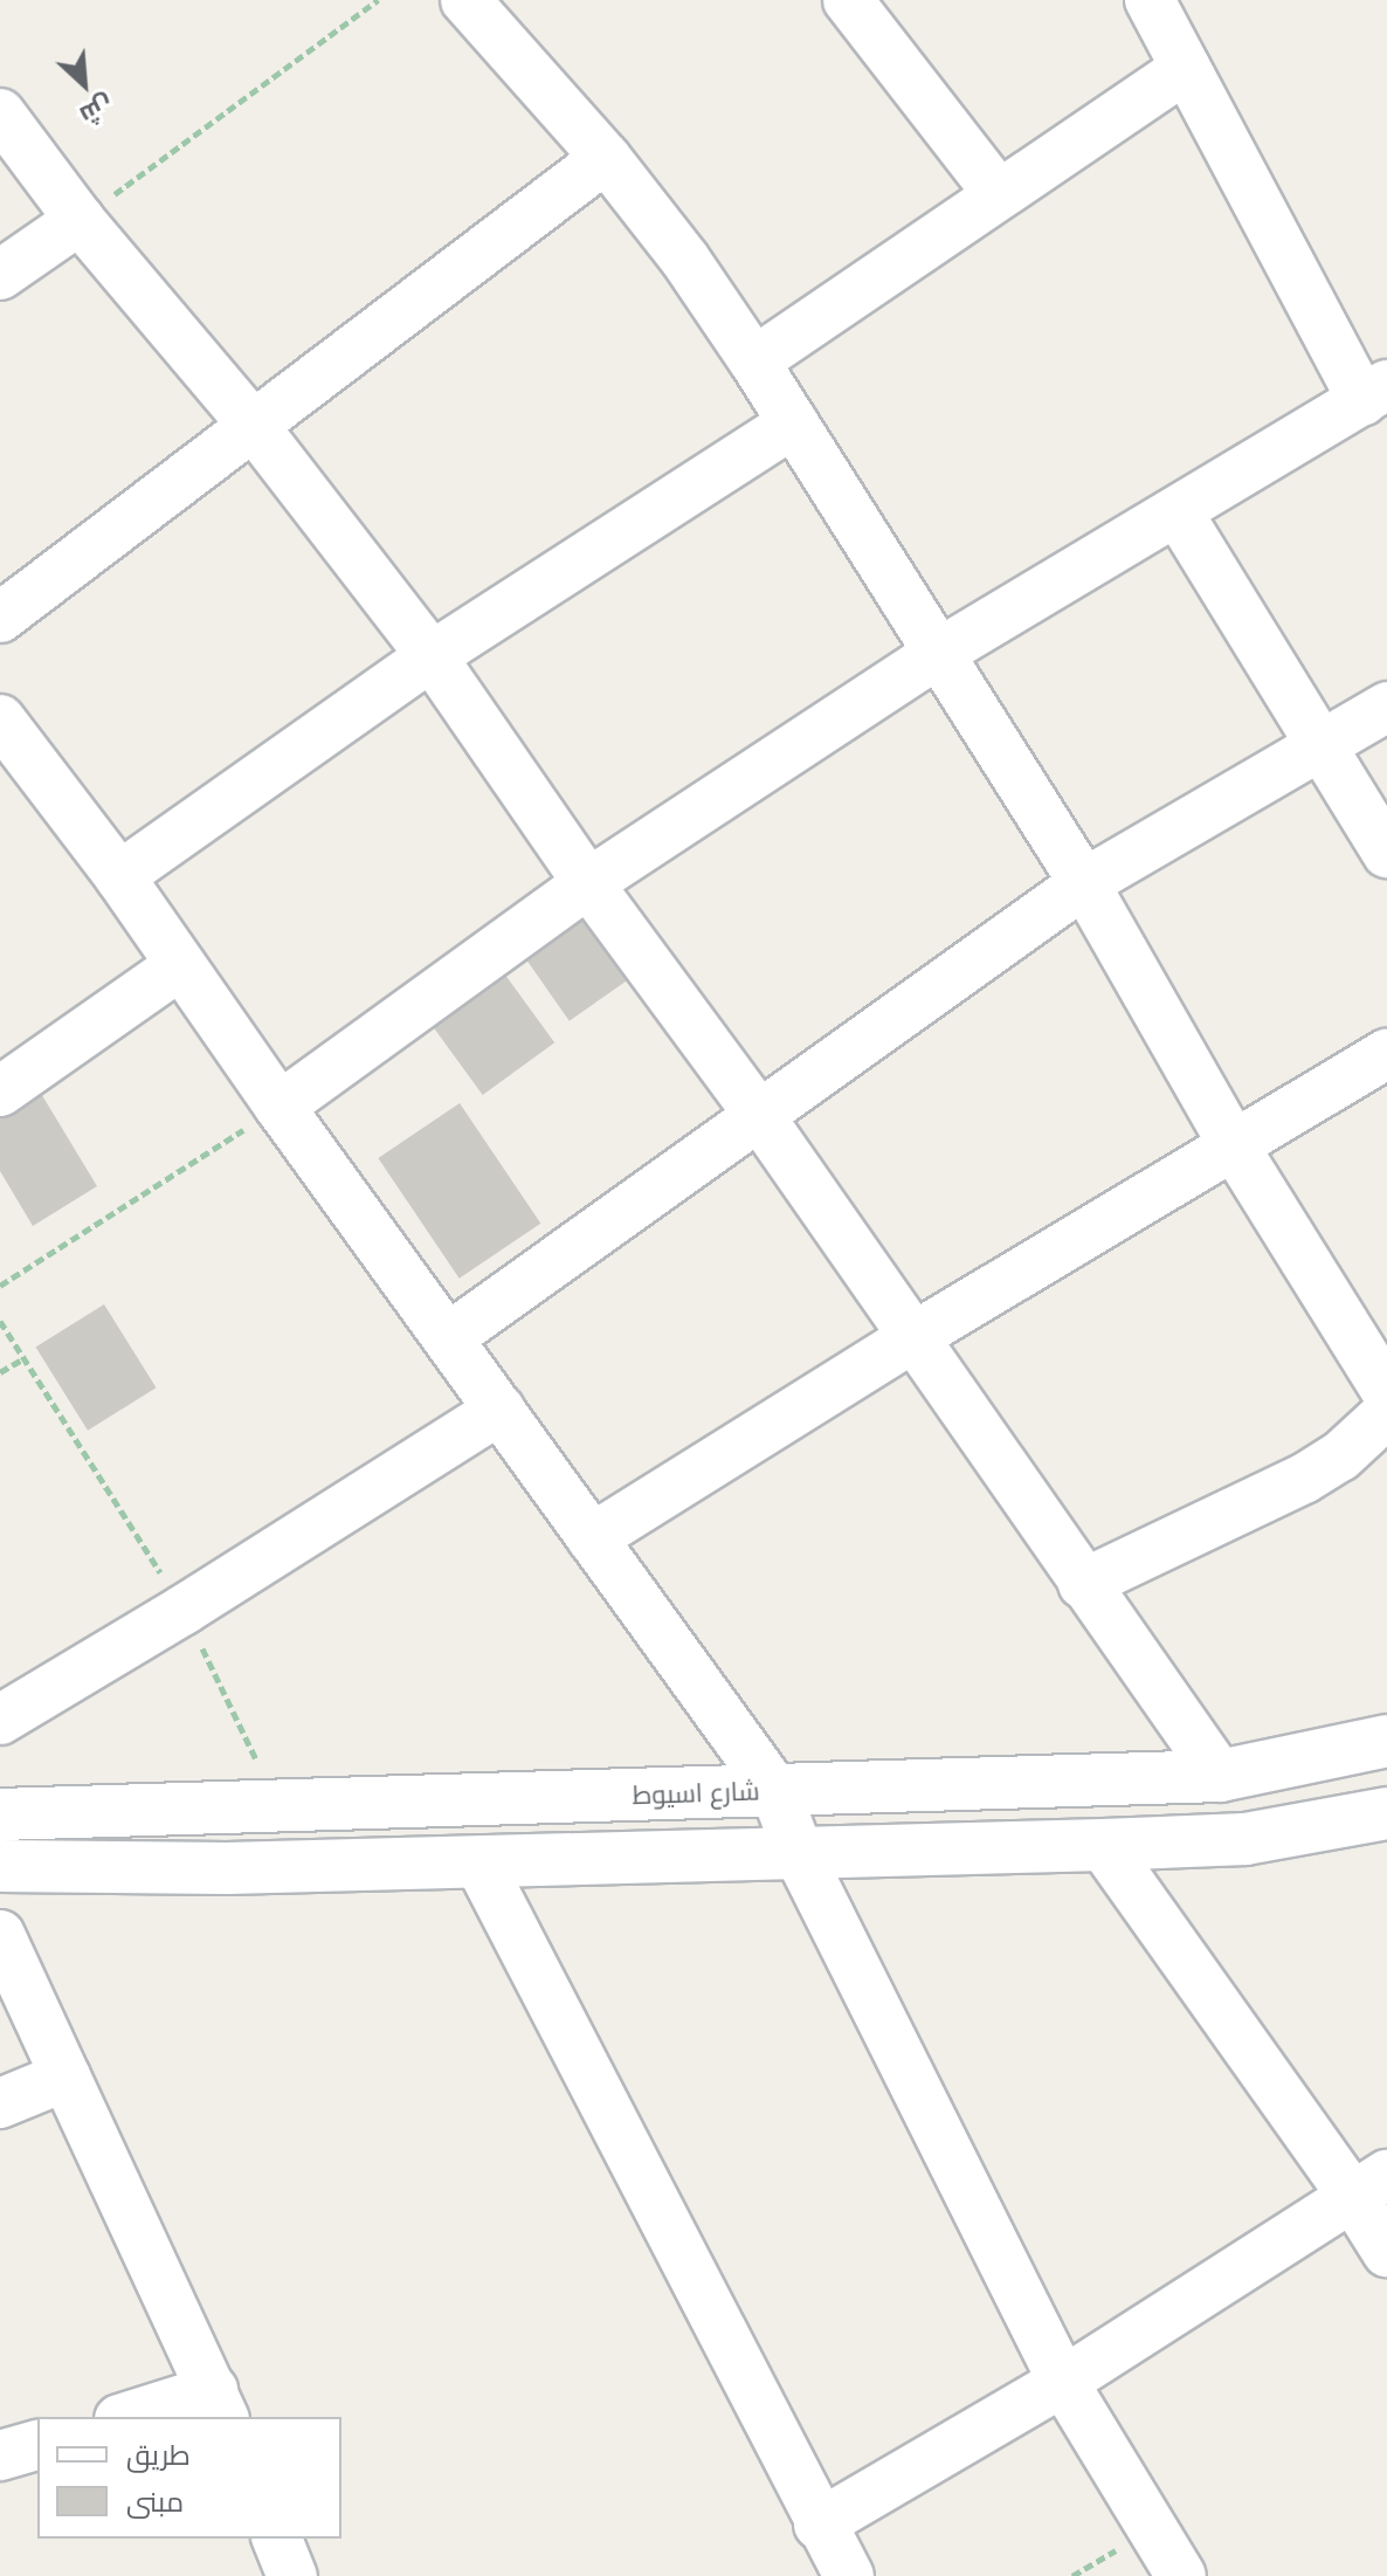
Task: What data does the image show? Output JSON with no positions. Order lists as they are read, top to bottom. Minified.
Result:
{"streets":{"street":["شارع اسيوط"]},"legend":["طريق","مبنى"],"north":"bottom right"}
